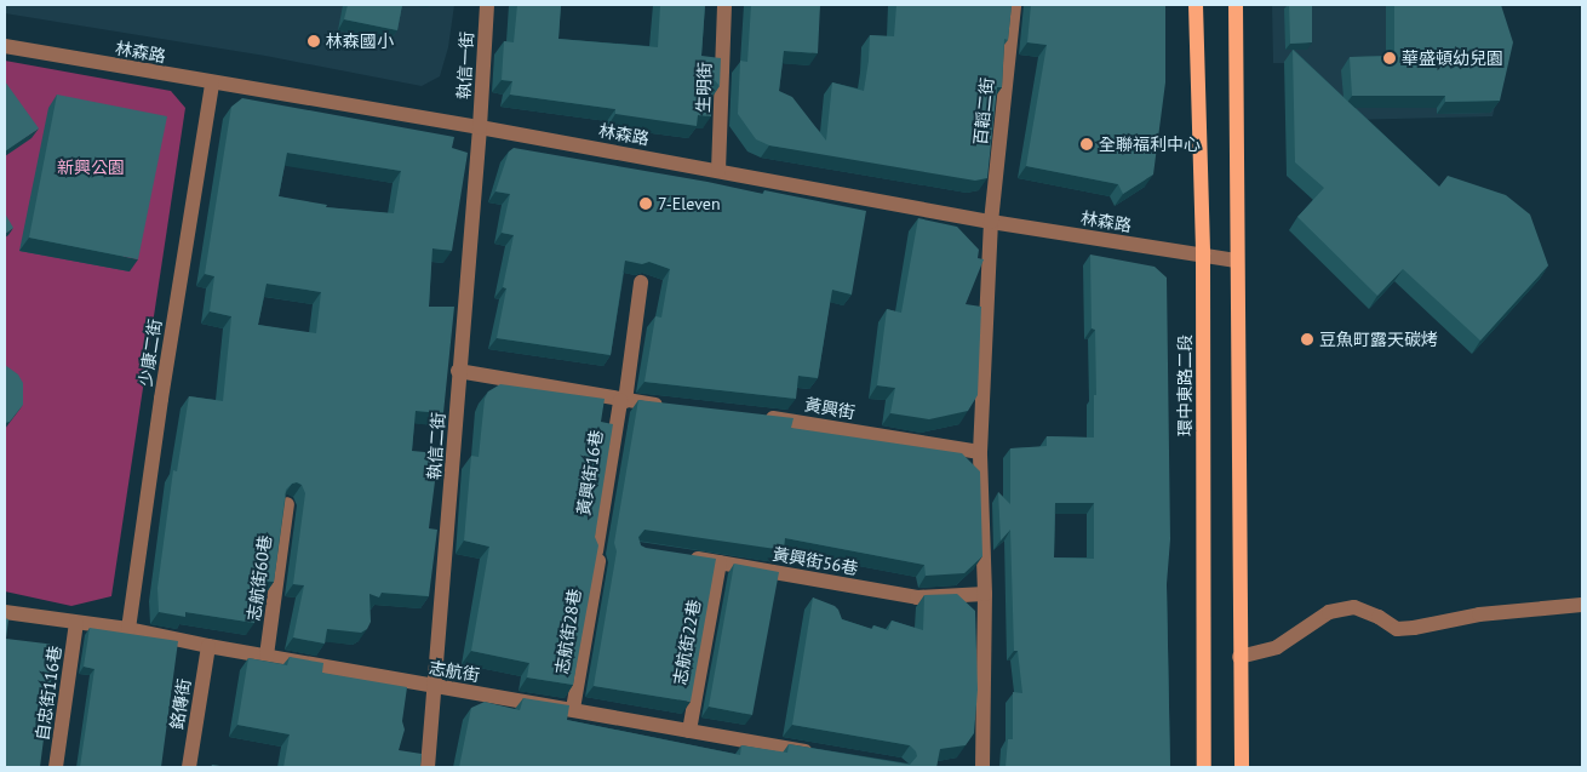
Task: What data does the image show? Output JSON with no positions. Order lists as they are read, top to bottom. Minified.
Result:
{"streets":{"main road":["環中東路二段"],"street":["林森路","執信一街","生明街","百韜二街","少康二街","黃興街","執信二街","黃興街16巷","黃興街56巷","志航街60巷","志航街28巷","志航街22巷","志航街","自忠街116巷","銘傳街"]},"crossings":[["林森路","執信一街"],["林森路","生明街"],["林森路","百韜二街"],["林森路","少康二街"],["林森路","環中東路二段"],["林森路","執信二街"],["執信一街","執信二街"],["少康二街","志航街"],["執信二街","志航街"],["黃興街16巷","志航街28巷"],["黃興街56巷","志航街22巷"],["志航街60巷","志航街"],["志航街28巷","志航街"],["志航街22巷","志航街"],["志航街","自忠街116巷"],["志航街","銘傳街"]],"parks":["新興公園"],"places":["林森國小","華盛頓幼兒園","全聯福利中心","7-Eleven","豆魚町露天碳烤"]}
